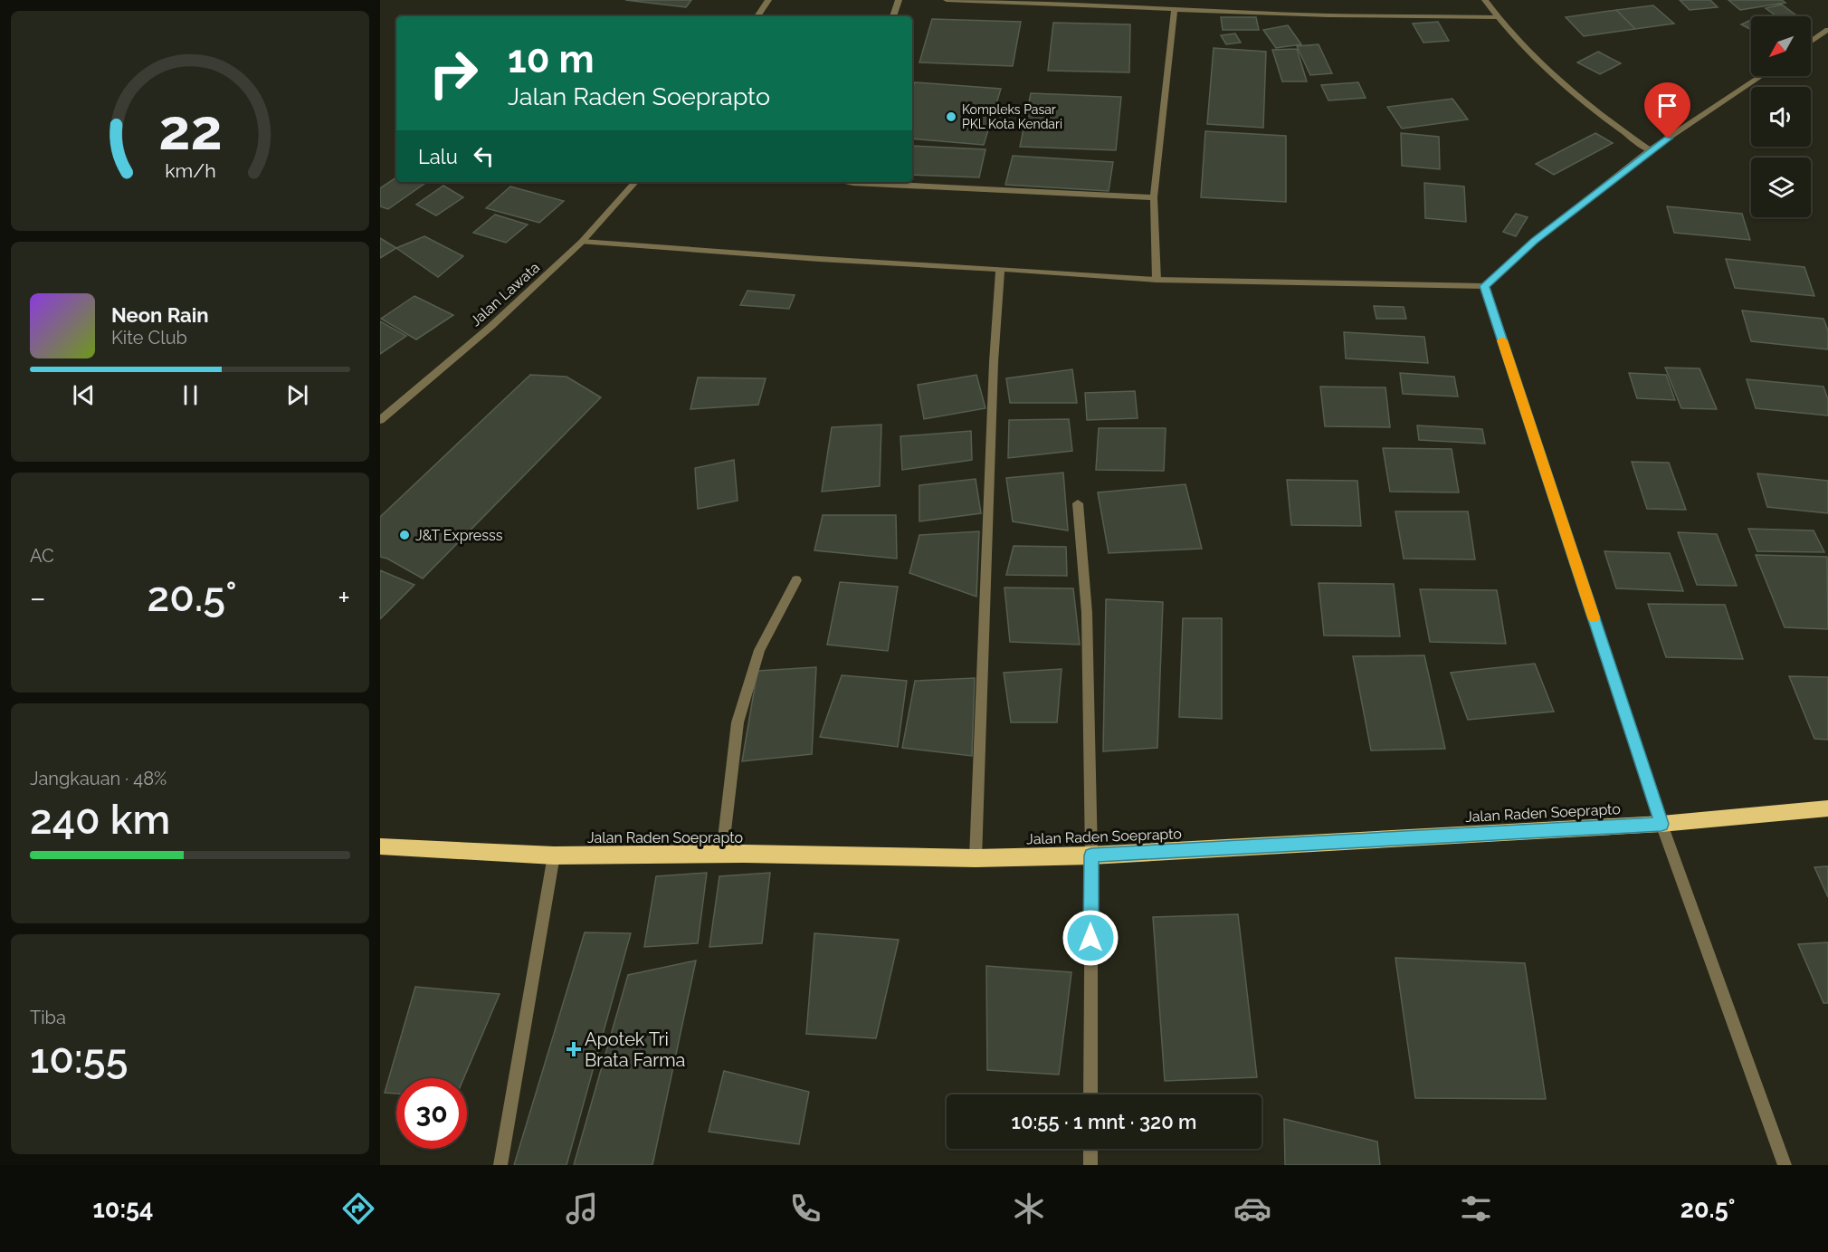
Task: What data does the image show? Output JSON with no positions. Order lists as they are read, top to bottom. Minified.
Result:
{"streets":{"highway":["Jalan Raden Soeprapto"],"street":["Jalan Lawata"]},"places":{"other":["Kompleks Pasar PKL Kota Kendari","J&T Expresss"],"health":["Apotek Tri Brata Farma"]},"north":"bottom left","page":{"turn":["10 m","Jalan Raden Soeprapto"],"then":"Lalu","song":["Neon Rain","Kite Club"],"tile":["AC",["Jangkauan · 48%","240 km"],["Tiba","10:55"]],"heat":["−","20.5°","+"],"limit":"30","trip":"10:55 · 1 mnt · 320 m","tabs":["10:54","20.5°"],"gauge":["22","km/h"]}}
